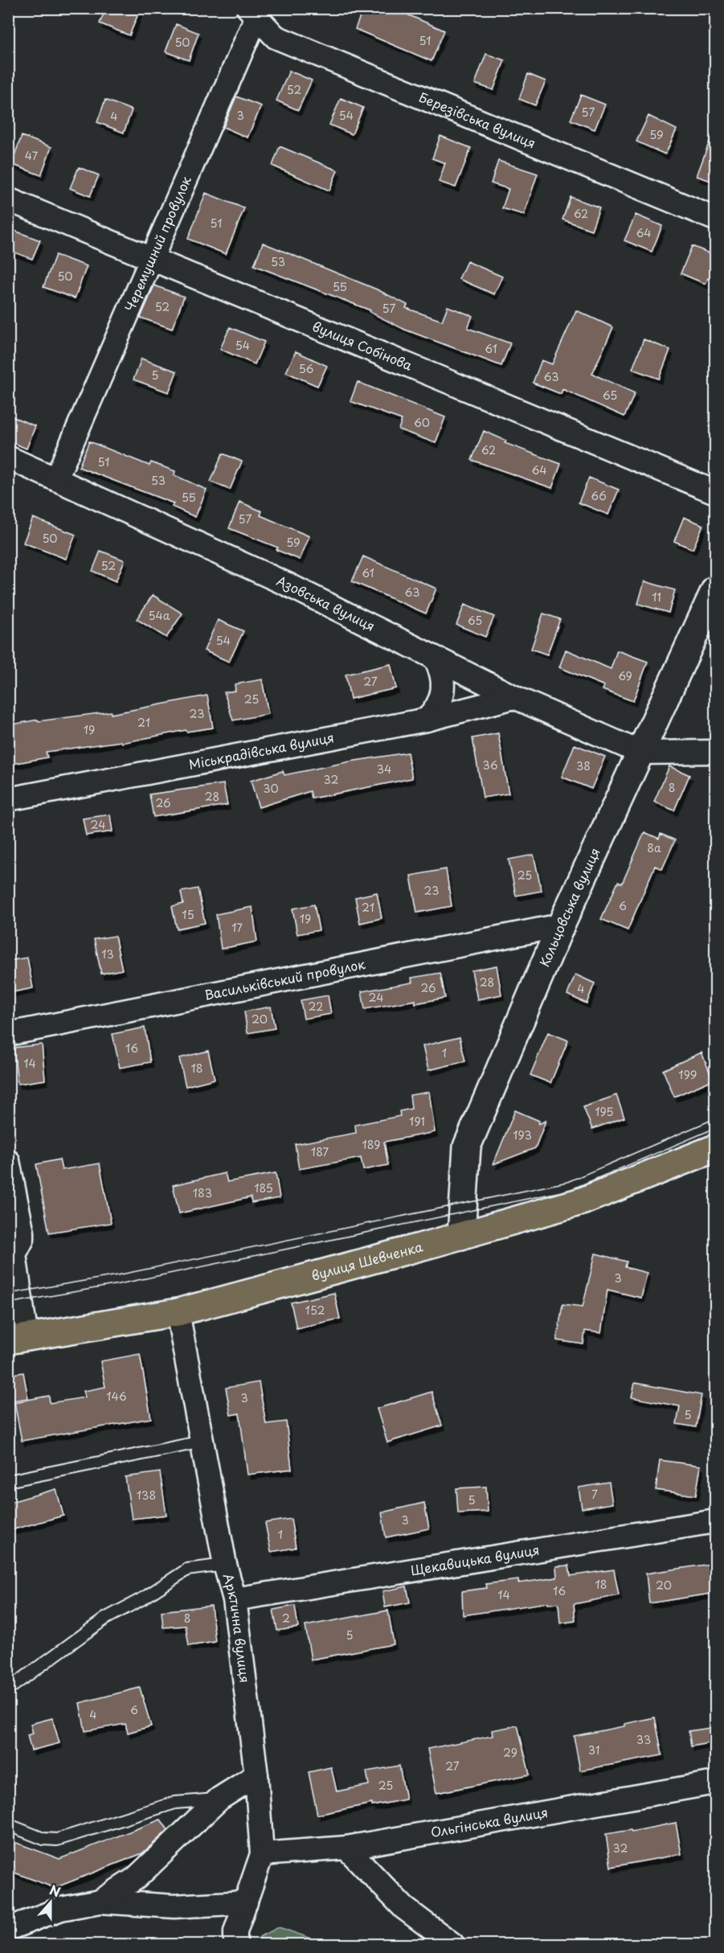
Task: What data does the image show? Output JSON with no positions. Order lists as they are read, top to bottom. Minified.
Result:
{"streets":{"main road":["вулиця Шевченка"],"street":["Березівська вулиця","Черемушний провулок","вулиця Собінова","Азовська вулиця","Міськрадівська вулиця","Кольцовська вулиця","Васильківський провулок","Щекавицька вулиця","Арктична вулиця","Ольгінська вулиця"]},"crossings":[["Березівська вулиця","Черемушний провулок"],["Черемушний провулок","вулиця Собінова"],["Черемушний провулок","Азовська вулиця"],["Азовська вулиця","Міськрадівська вулиця"],["Азовська вулиця","Кольцовська вулиця"],["Кольцовська вулиця","Васильківський провулок"],["Кольцовська вулиця","вулиця Шевченка"],["вулиця Шевченка","Арктична вулиця"],["Щекавицька вулиця","Арктична вулиця"],["Арктична вулиця","Ольгінська вулиця"]],"house_numbers":["51","50","52","57","3","54","4","59","47","62","51","64","53","50","55","52","57","54","61","56","5","63","65","60","62","51","64","53","66","55","57","50","59","52","61","63","11","54а","65","54","69","27","25","23","21","19","36","38","34","32","8","30","28","26","24","8а","25","23","6","21","15","19","17","13","28","26","4","24","22","20","16","1","14","18","199","195","191","193","189","187","185","183","3","152","146","3","5","7","138","5","3","1","18","20","16","14","8","2","5","6","4","33","31","29","27","25","32"],"north":"top"}
